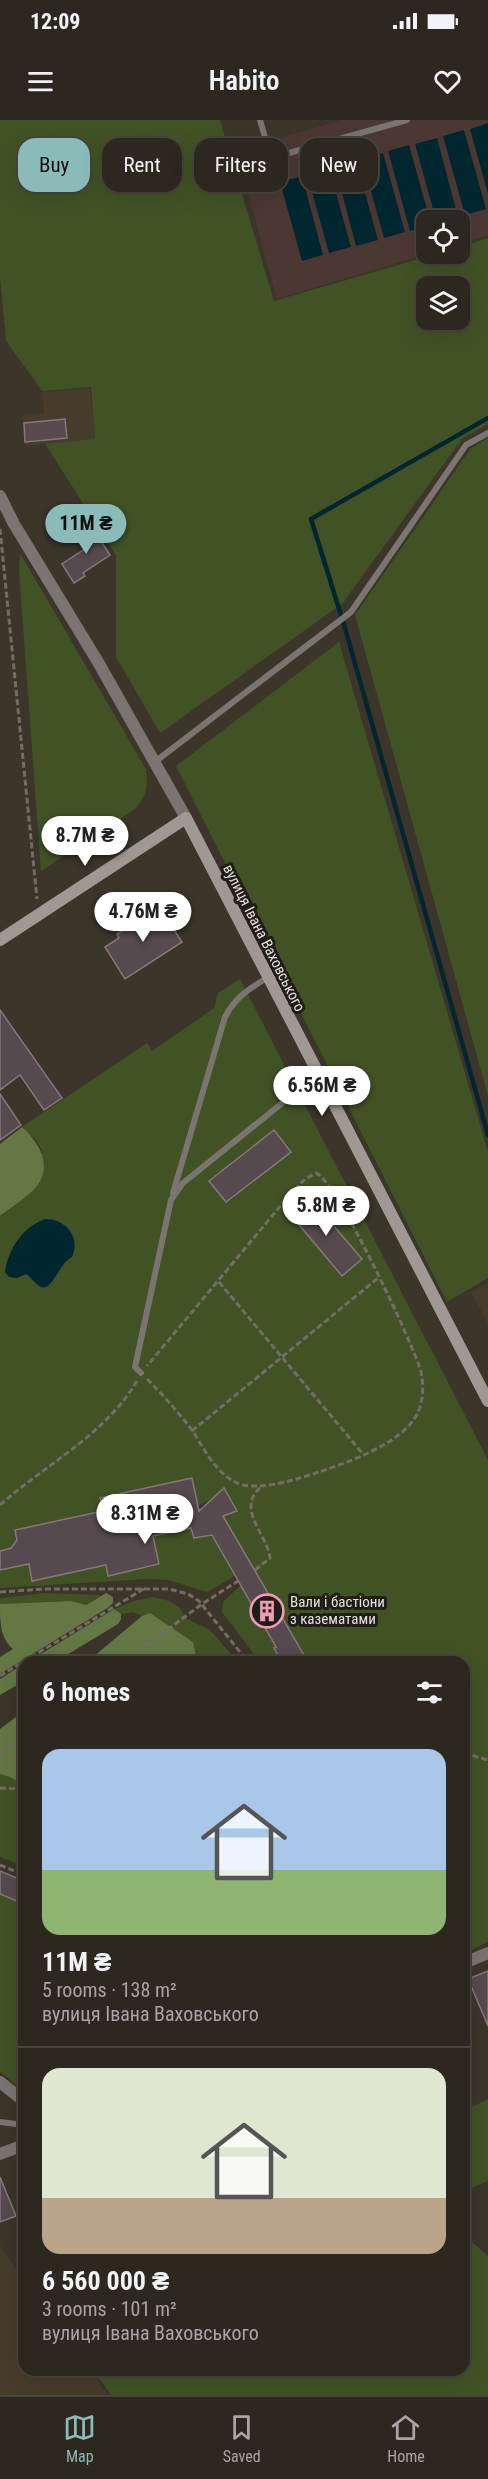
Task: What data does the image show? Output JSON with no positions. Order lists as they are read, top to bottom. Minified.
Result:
{"streets":{"main road":["вулиця Івана Ваховського"]},"places":{"building":["Вали і бастіони з казематами"]},"page":{"status":"12:09","header":"Habito","chip":["Buy","Rent","Filters","New"],"price":["11M ₴","8.7M ₴","4.76M ₴","6.56M ₴","5.8M ₴","8.31M ₴"],"heading":"6 homes","list":[{"name":"11M ₴","note":"5 rooms · 138 m² · вулиця Івана Ваховського"},{"name":"6 560 000 ₴","note":"3 rooms · 101 m² · вулиця Івана Ваховського"}],"tabs":["Map","Saved","Home"]}}
